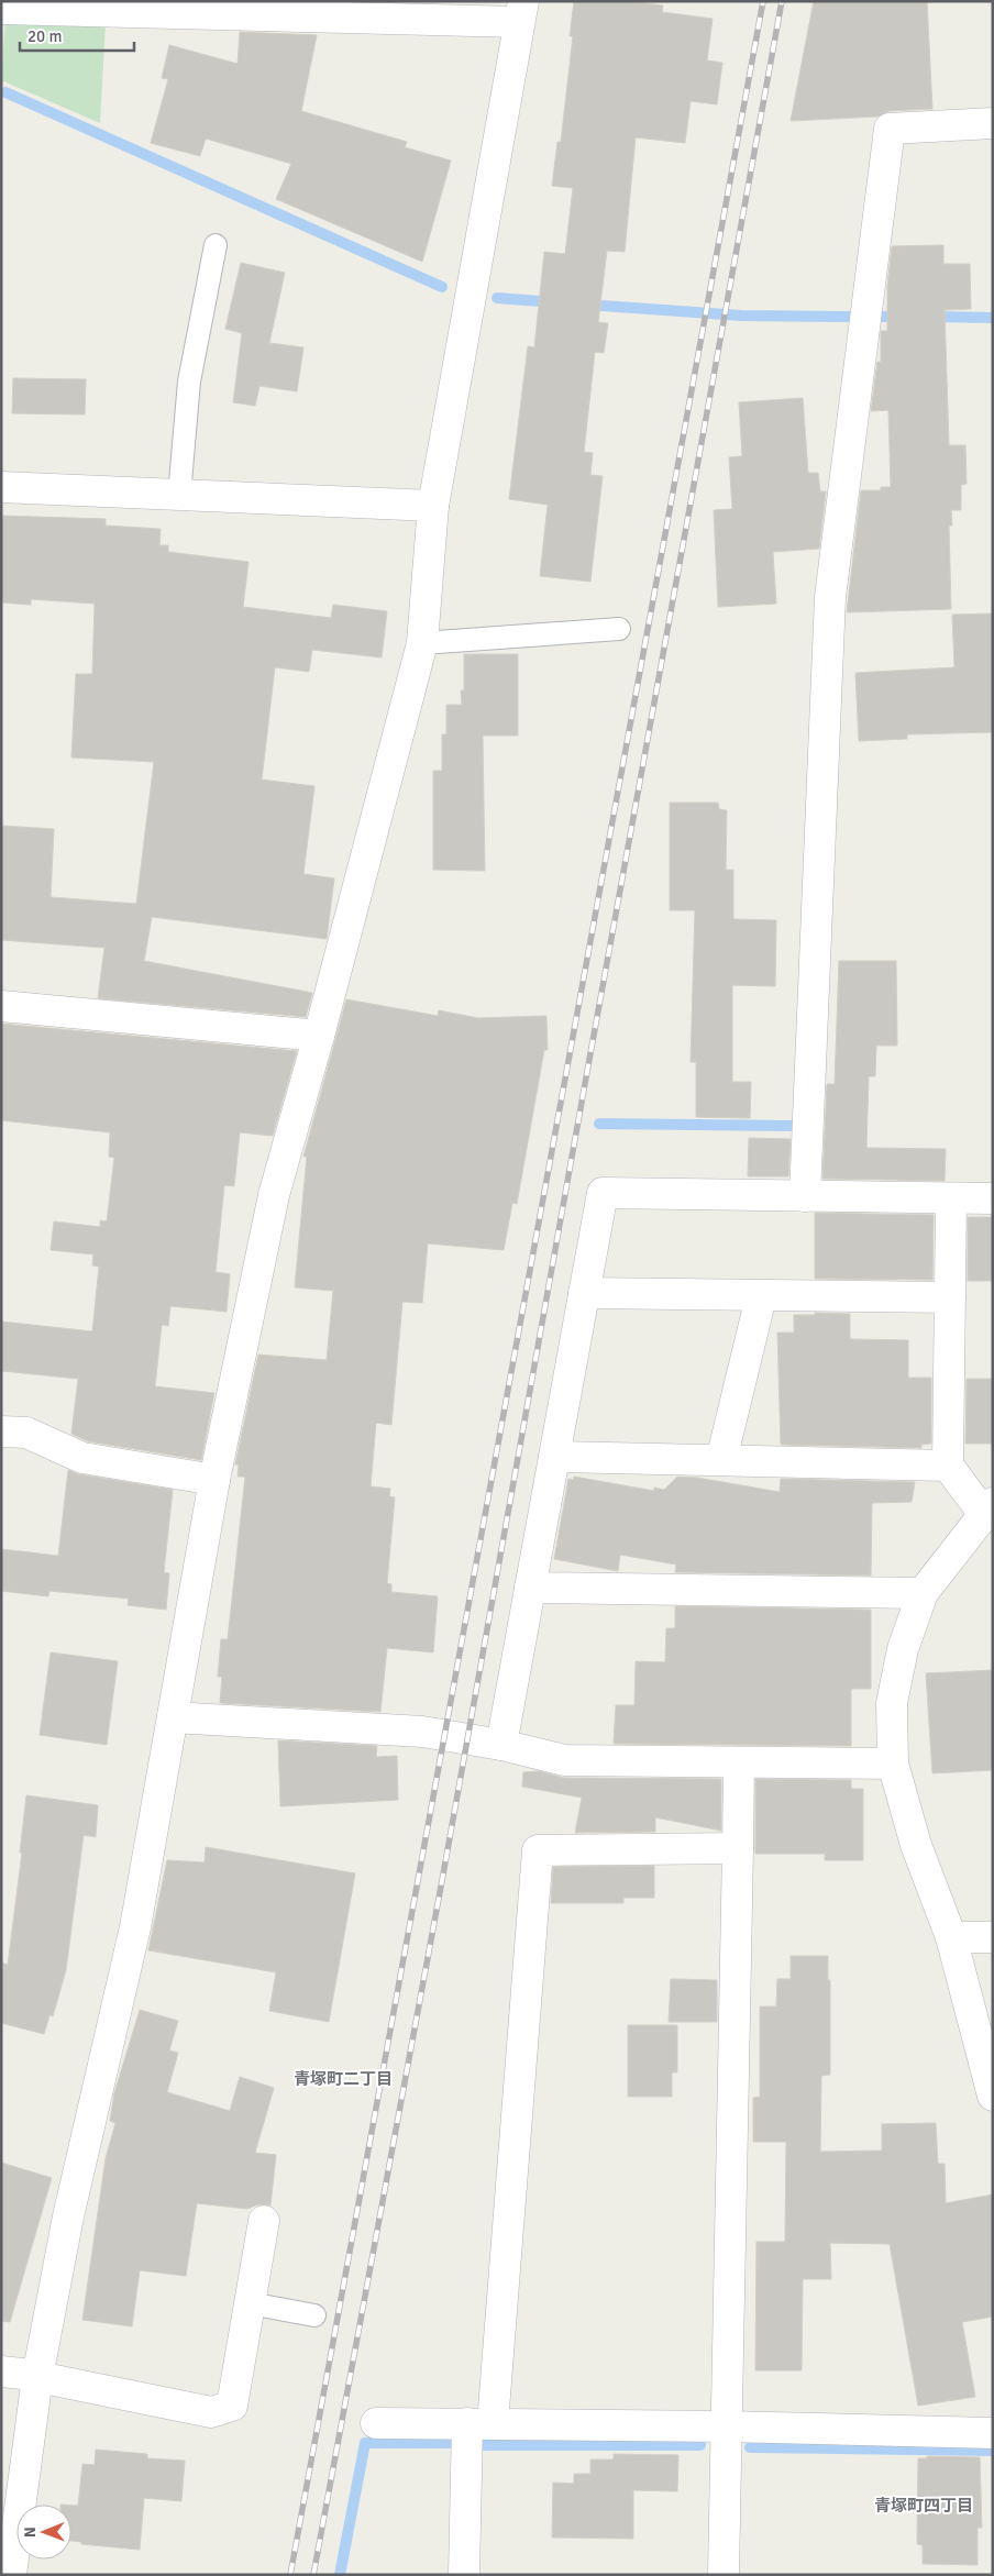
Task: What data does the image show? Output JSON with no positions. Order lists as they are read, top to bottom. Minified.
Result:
{"districts":["青塚町二丁目","青塚町四丁目"],"scale_bar":"20 m","north":"left"}
